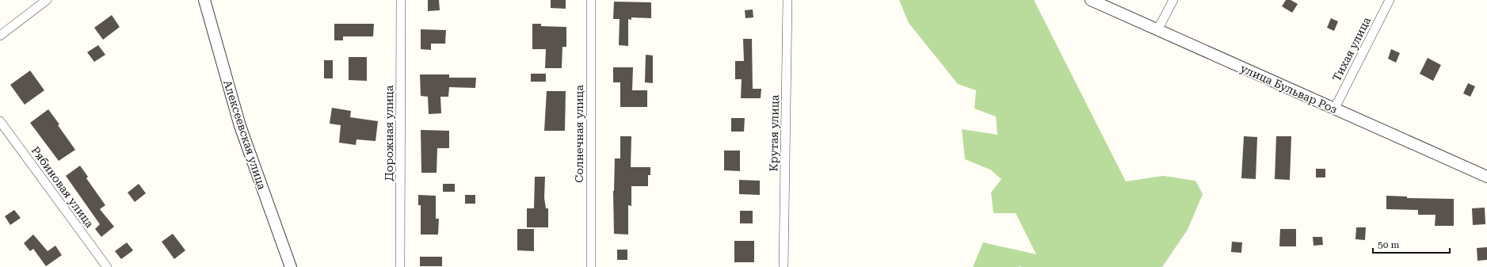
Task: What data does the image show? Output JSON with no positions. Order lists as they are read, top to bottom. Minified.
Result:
{"streets":{"street":["Тихая улица","улица Бульвар Роз","Дорожная улица","Крутая улица","Солнечная улица","Алексеевская улица","Рябиновая улица"]},"crossings":[["Тихая улица","улица Бульвар Роз"]],"scale_bar":"50 m"}
